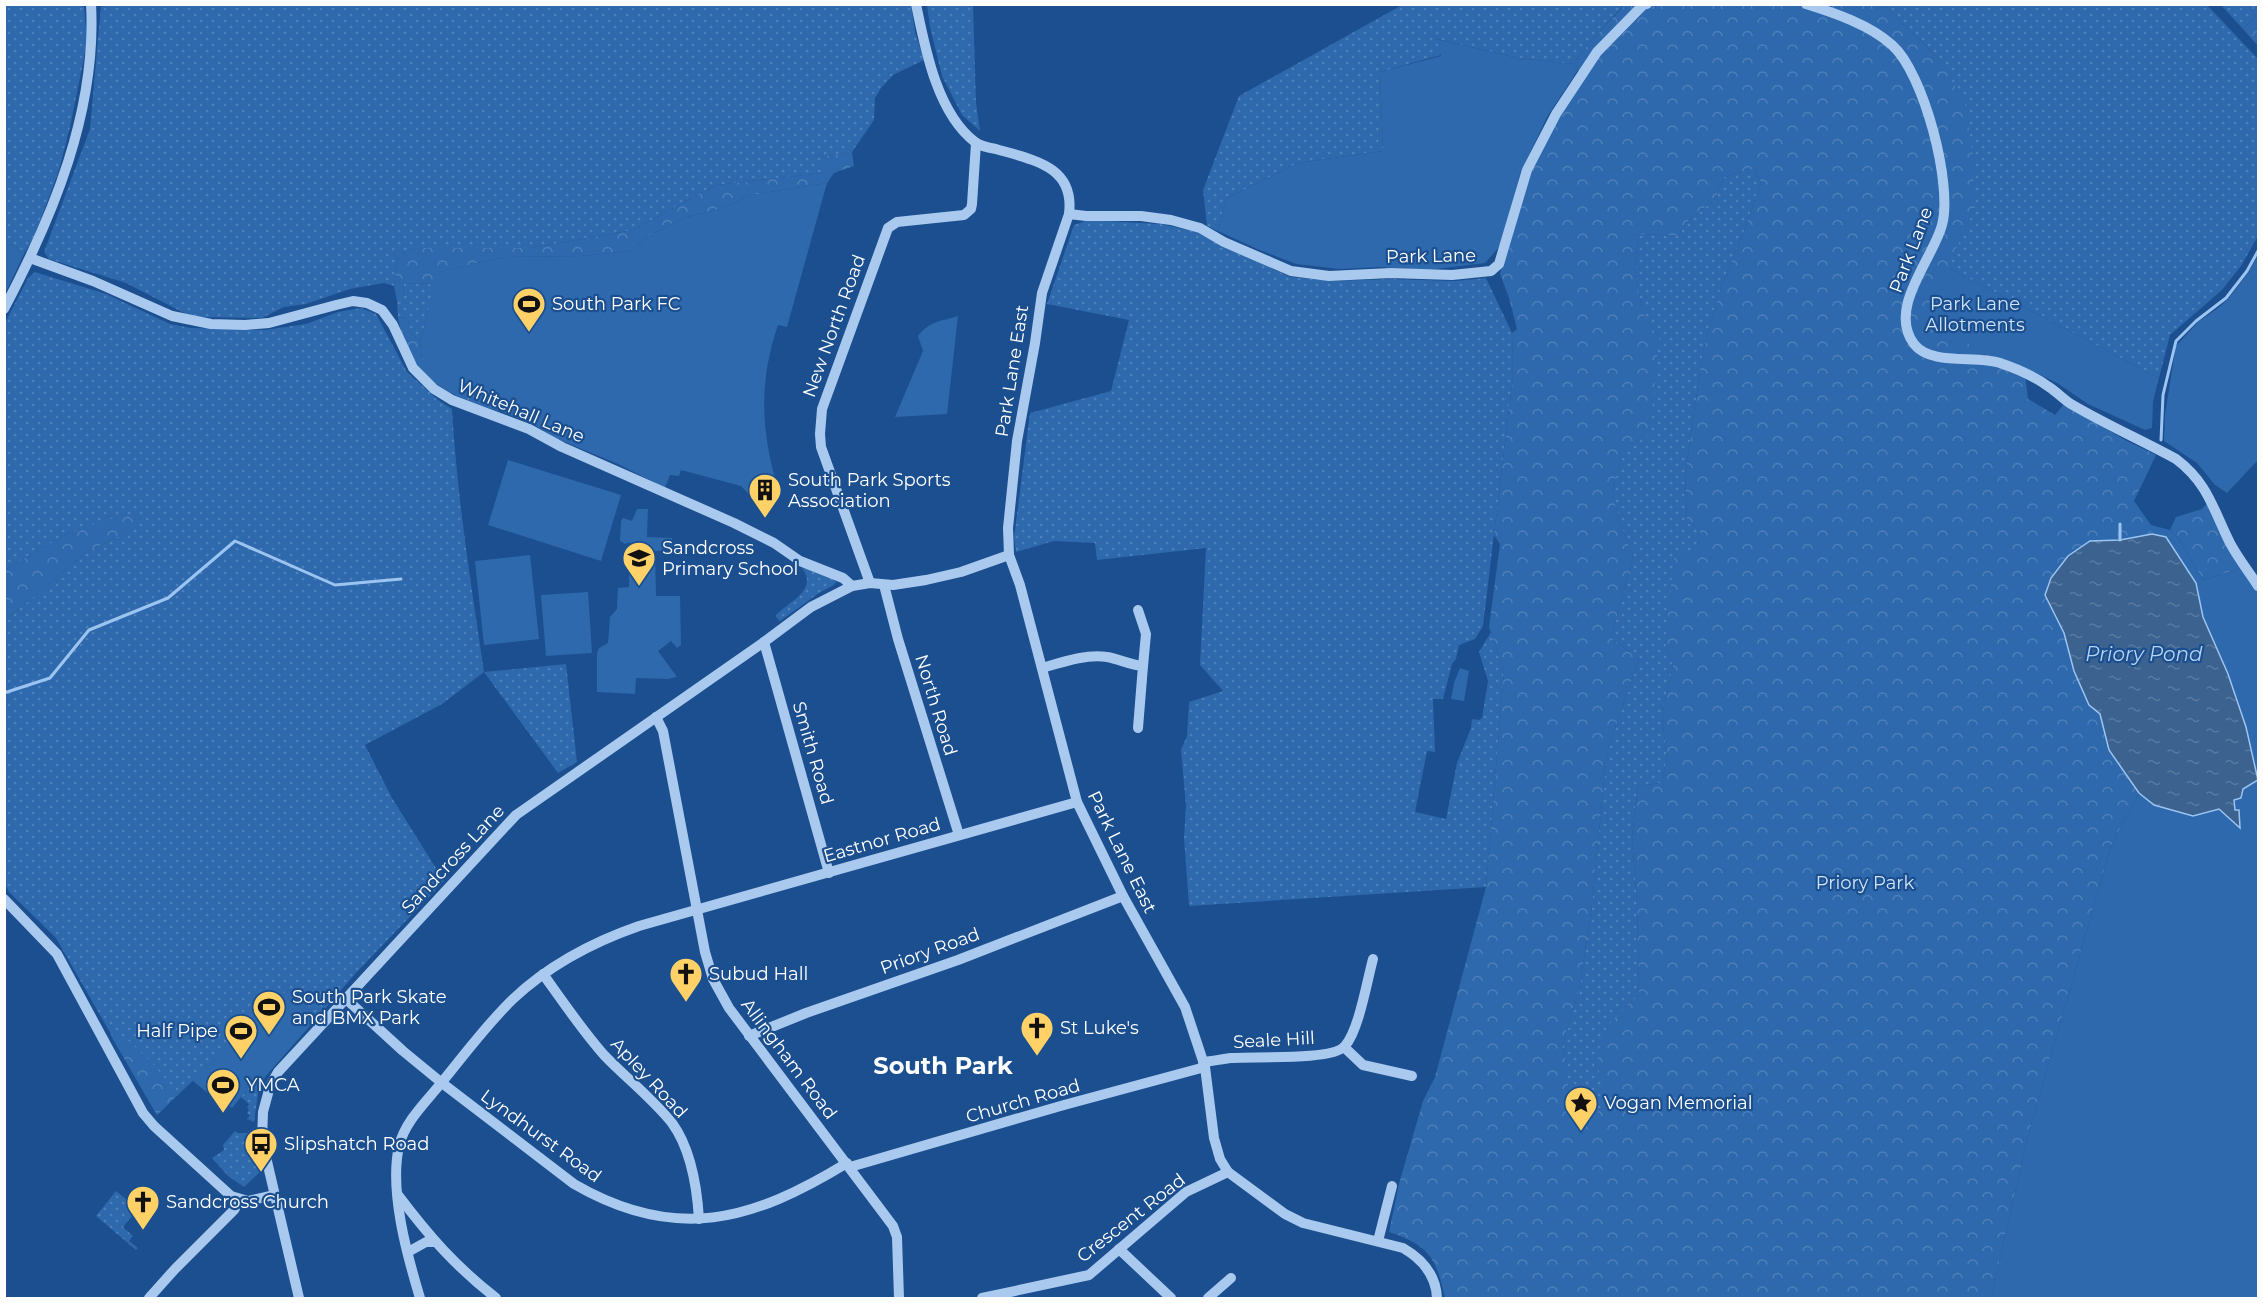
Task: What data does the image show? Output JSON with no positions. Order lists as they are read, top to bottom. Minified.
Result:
{"streets":{"street":["Park Lane","New North Road","Park Lane East","Whitehall Lane","North Road","Smith Road","Eastnor Road","Sandcross Lane","Priory Road","Seale Hill","Allingham Road","Apley Road","Church Road","Lyndhurst Road","Crescent Road"]},"crossings":[["Park Lane","Park Lane East"],["New North Road","Sandcross Lane"],["Park Lane East","Eastnor Road"],["Park Lane East","Sandcross Lane"],["Park Lane East","Priory Road"],["Park Lane East","Seale Hill"],["Park Lane East","Church Road"],["Park Lane East","Crescent Road"],["Whitehall Lane","Sandcross Lane"],["North Road","Eastnor Road"],["North Road","Sandcross Lane"],["Smith Road","Eastnor Road"],["Smith Road","Sandcross Lane"],["Eastnor Road","Allingham Road"],["Eastnor Road","Apley Road"],["Eastnor Road","Lyndhurst Road"],["Sandcross Lane","Allingham Road"],["Sandcross Lane","Lyndhurst Road"],["Priory Road","Allingham Road"],["Seale Hill","Church Road"],["Allingham Road","Church Road"],["Allingham Road","Lyndhurst Road"],["Apley Road","Lyndhurst Road"],["Church Road","Lyndhurst Road"]],"districts":["South Park"],"water":["Priory Pond"],"parks":["Park Lane Allotments","Priory Park"],"places":{"sports":["South Park FC","South Park Skate and BMX Park","Half Pipe","YMCA"],"building":["South Park Sports Association"],"school or university":["Sandcross Primary School"],"church":["Subud Hall","St Luke's","Sandcross Church"],"place":["Vogan Memorial"],"bus stop":["Slipshatch Road"]}}
